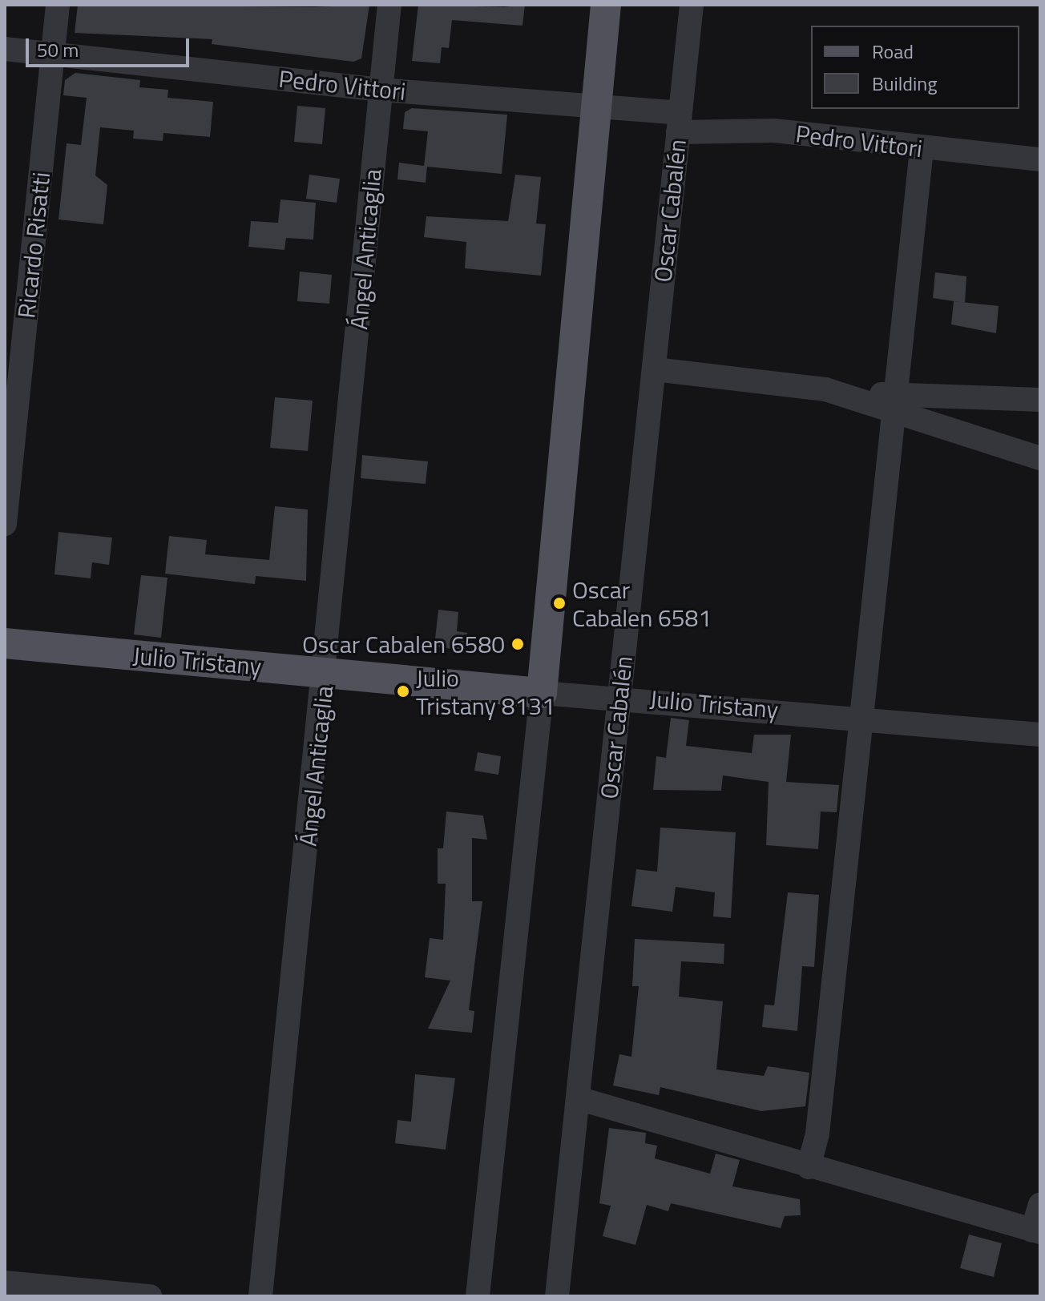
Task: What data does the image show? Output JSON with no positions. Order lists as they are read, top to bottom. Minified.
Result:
{"streets":{"main road":["Julio Tristany"],"street":["Pedro Vittori","Oscar Cabalén","Ricardo Risatti","Ángel Anticaglia"]},"crossings":[["Pedro Vittori","Oscar Cabalén"],["Pedro Vittori","Ricardo Risatti"],["Pedro Vittori","Ángel Anticaglia"],["Oscar Cabalén","Julio Tristany"],["Ángel Anticaglia","Julio Tristany"]],"places":["Oscar Cabalen 6581","Oscar Cabalen 6580","Julio Tristany 8131"],"legend":["Road","Building"],"scale_bar":"50 m"}
